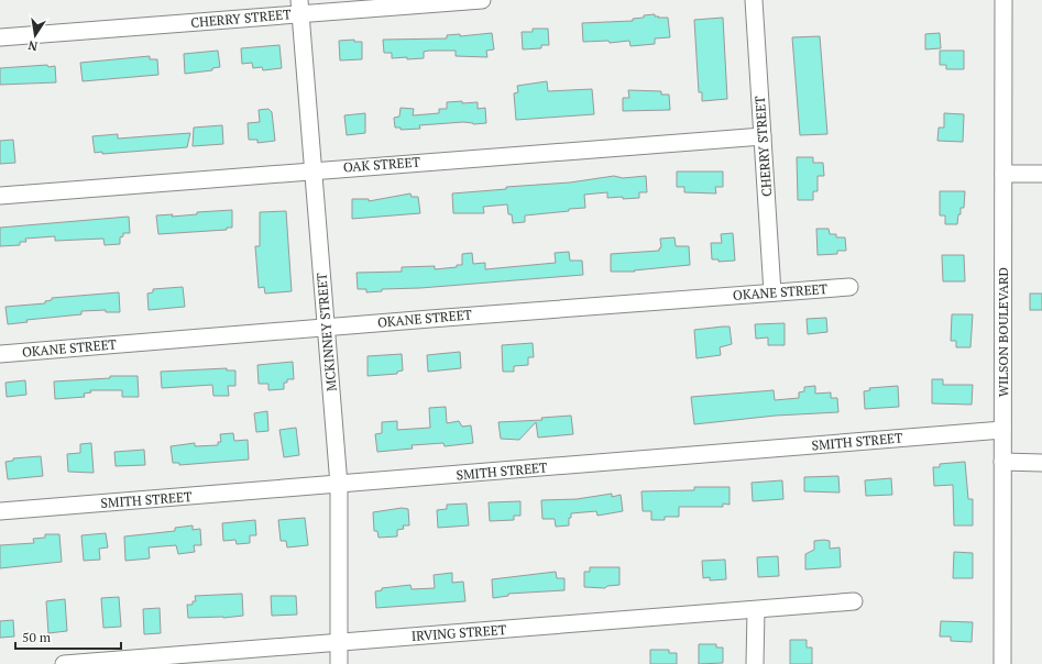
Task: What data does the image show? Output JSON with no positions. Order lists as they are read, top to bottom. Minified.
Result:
{"streets":{"street":["CHERRY STREET","OAK STREET","OKANE STREET","MCKINNEY STREET","WILSON BOULEVARD","SMITH STREET","IRVING STREET"]},"crossings":[["CHERRY STREET","OAK STREET"],["CHERRY STREET","OKANE STREET"],["CHERRY STREET","MCKINNEY STREET"],["OAK STREET","MCKINNEY STREET"],["OKANE STREET","MCKINNEY STREET"],["MCKINNEY STREET","SMITH STREET"],["MCKINNEY STREET","IRVING STREET"],["WILSON BOULEVARD","SMITH STREET"]],"scale_bar":"50 m","north":"bottom"}
